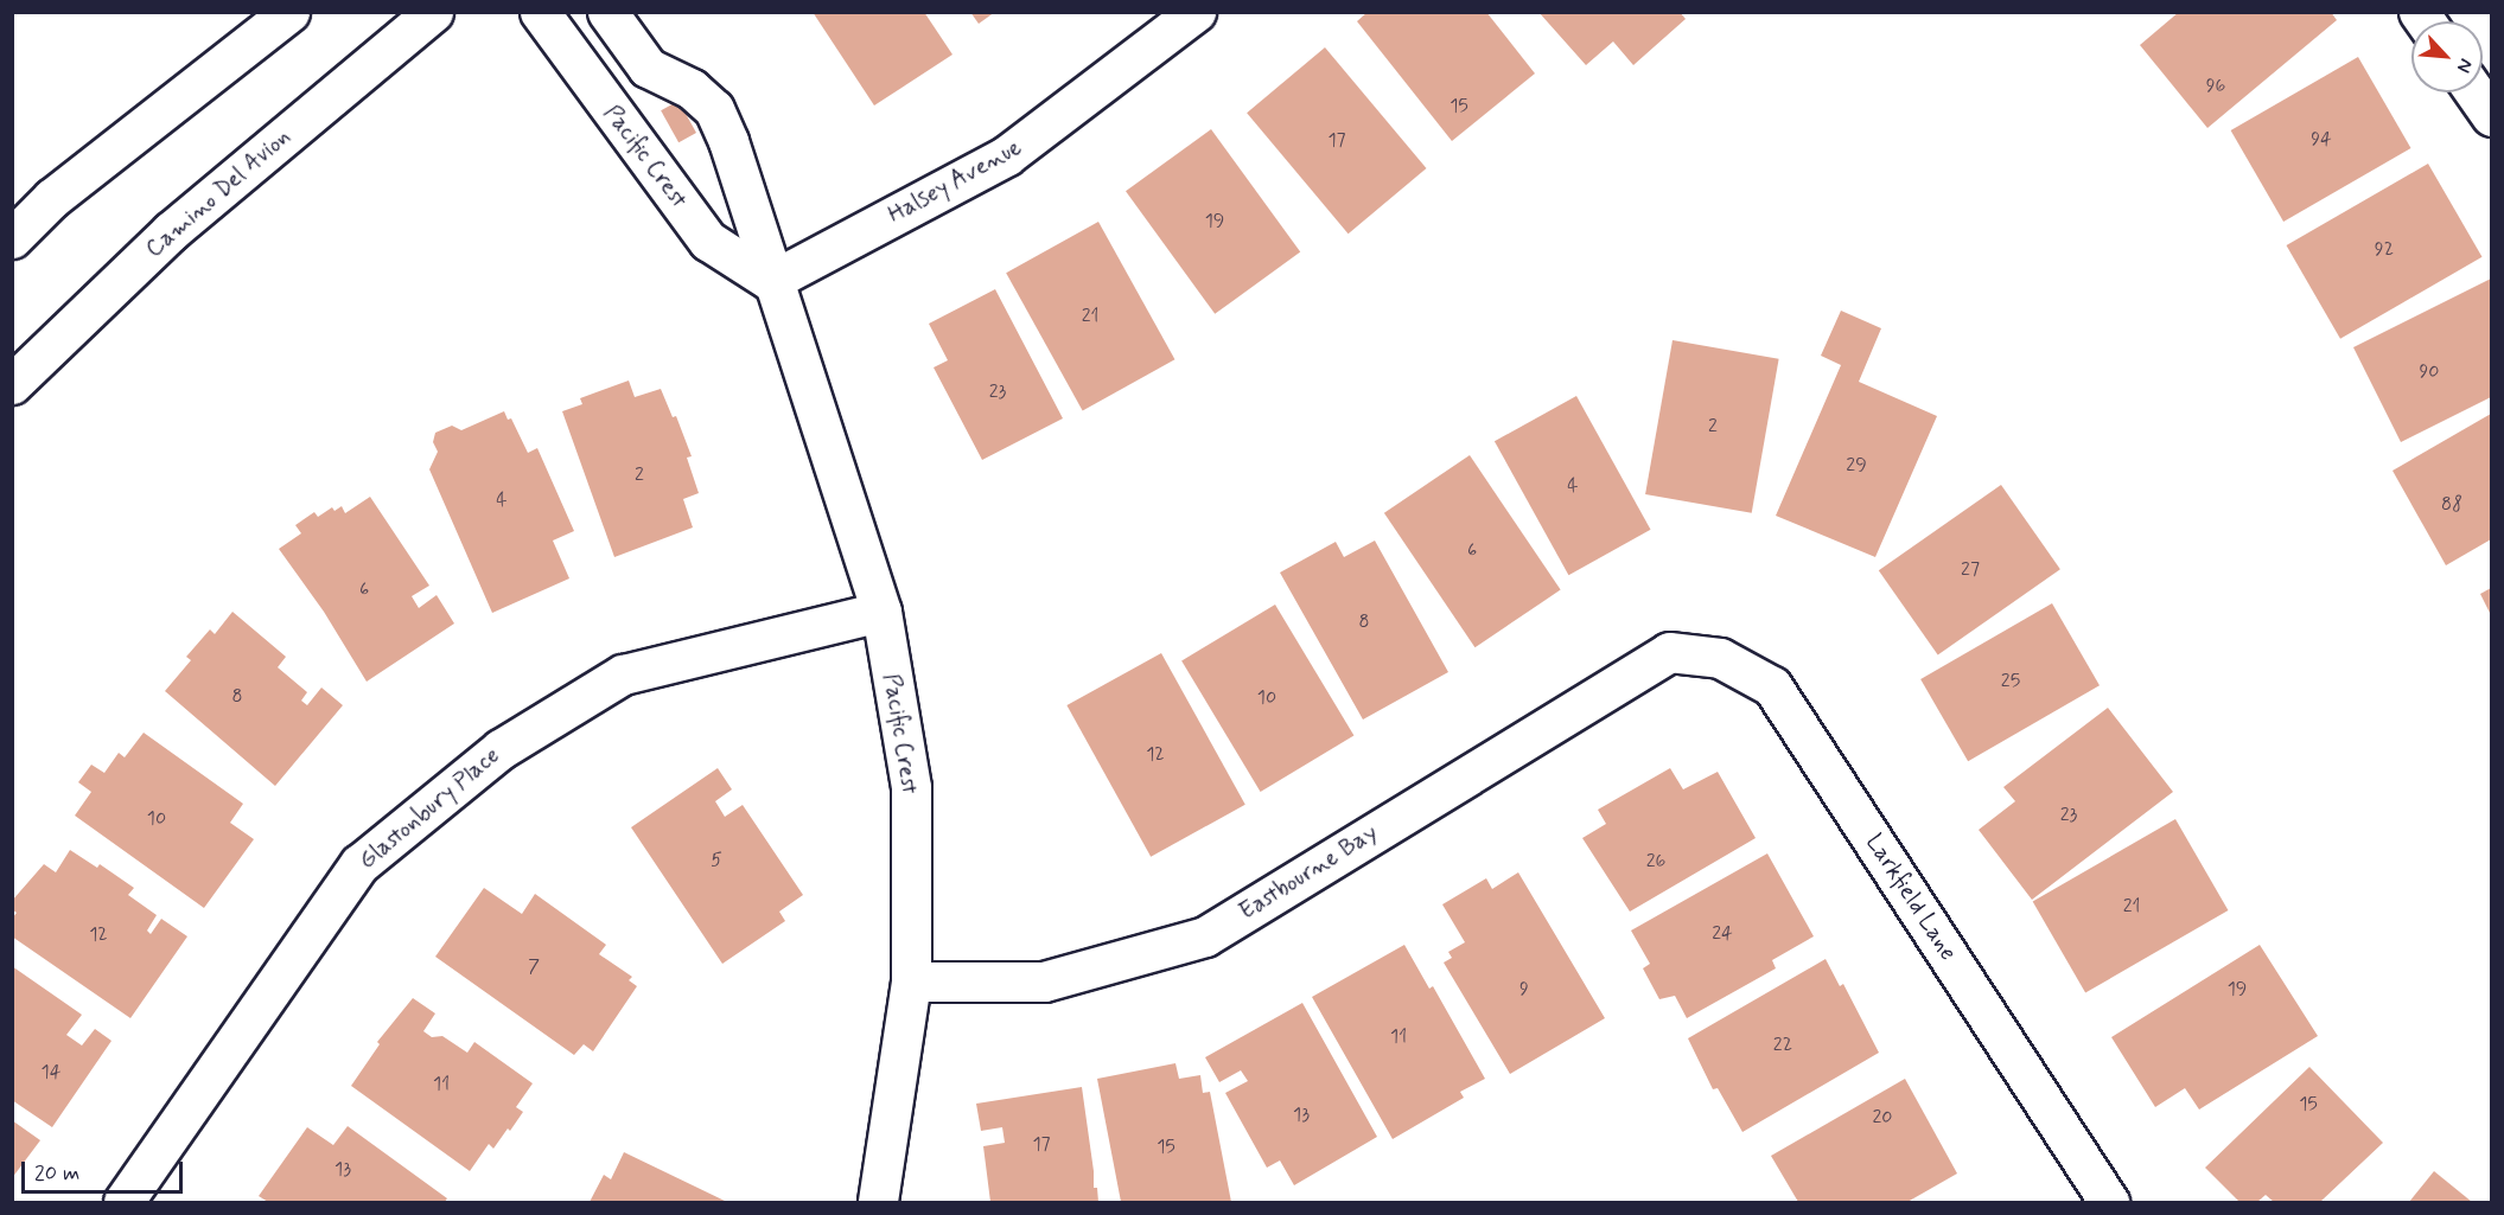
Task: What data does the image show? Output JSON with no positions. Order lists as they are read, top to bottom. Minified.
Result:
{"streets":{"street":["Pacific Crest","Halsey Avenue","Camino Del Avion","Glastonbury Place","Eastbourne Bay","Larkfield Lane"]},"crossings":[["Pacific Crest","Halsey Avenue"],["Pacific Crest","Glastonbury Place"],["Pacific Crest","Eastbourne Bay"],["Eastbourne Bay","Larkfield Lane"]],"house_numbers":["96","15","94","17","19","92","21","90","23","2","29","2","4","4","88","6","27","6","8","25","8","10","12","23","10","5","26","21","24","12","7","9","19","11","22","14","11","15","13","20","17","15","13"],"scale_bar":"20 m","north":"bottom right"}
